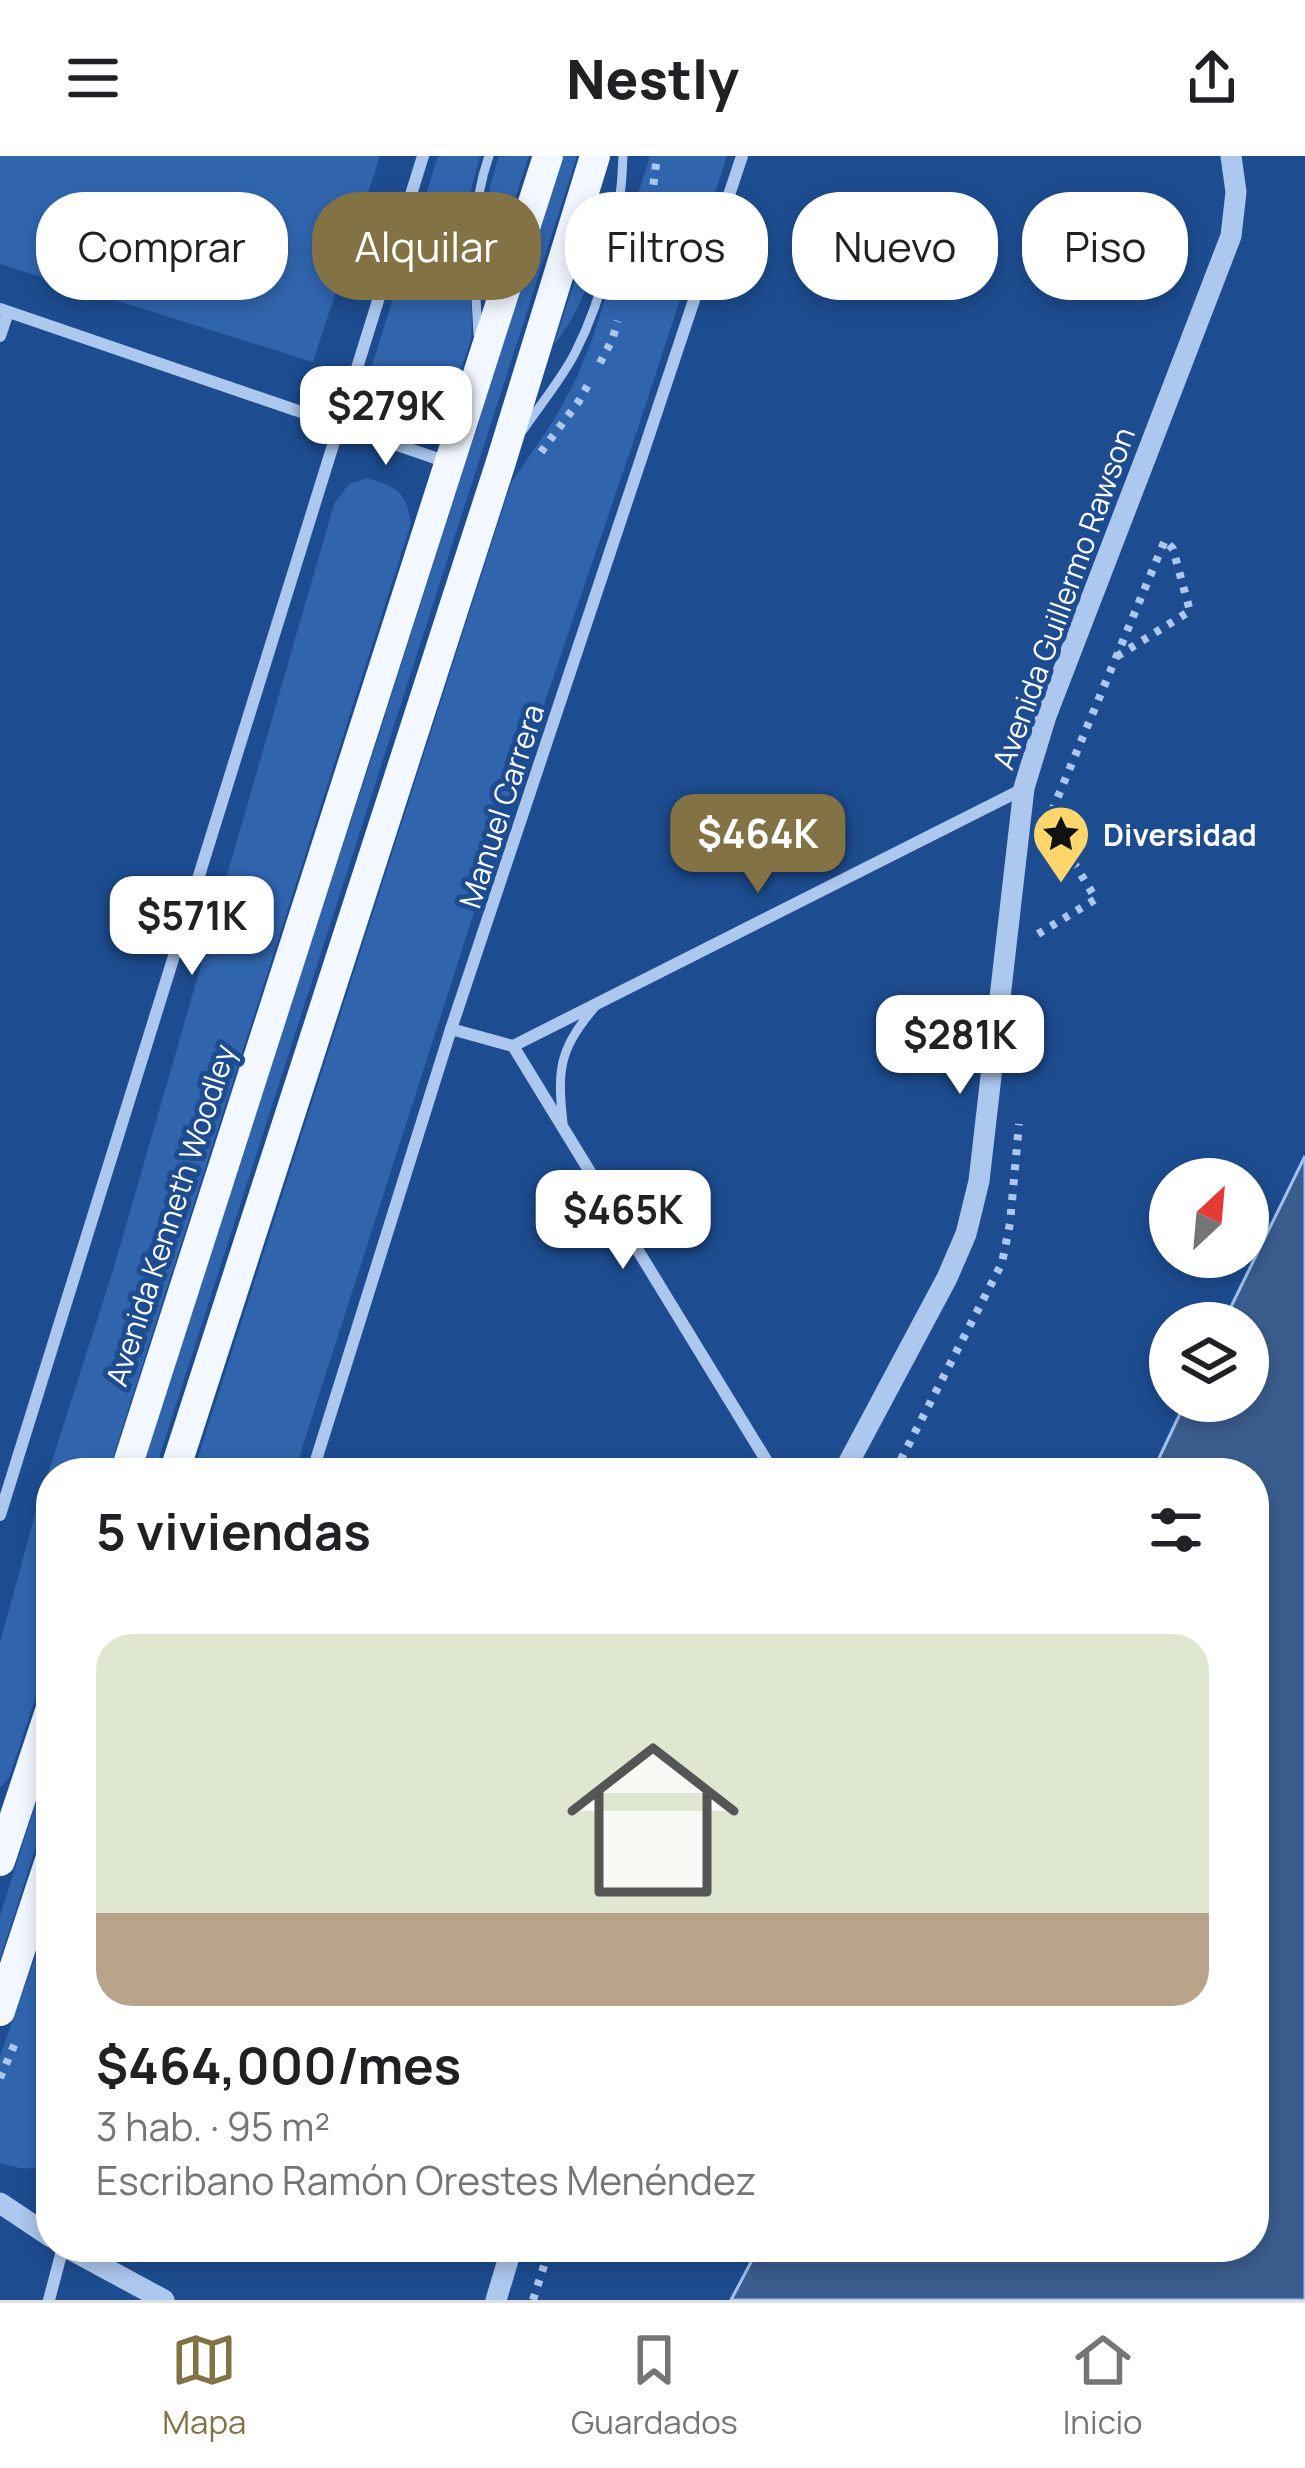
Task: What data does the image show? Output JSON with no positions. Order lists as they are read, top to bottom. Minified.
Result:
{"streets":{"main road":["Avenida Kenneth Woodley"],"street":["Avenida Guillermo Rawson","Manuel Carrera"]},"places":{"place":["Diversidad"]},"north":"top right","page":{"header":"Nestly","chip":["Comprar","Alquilar","Filtros","Nuevo","Piso"],"price":["$279K","$464K","$571K","$281K","$465K"],"heading":"5 viviendas","list":[{"name":"$464,000/mes","note":"3 hab. · 95 m² · Escribano Ramón Orestes Menéndez"}],"tabs":["Mapa","Guardados","Inicio"]}}
